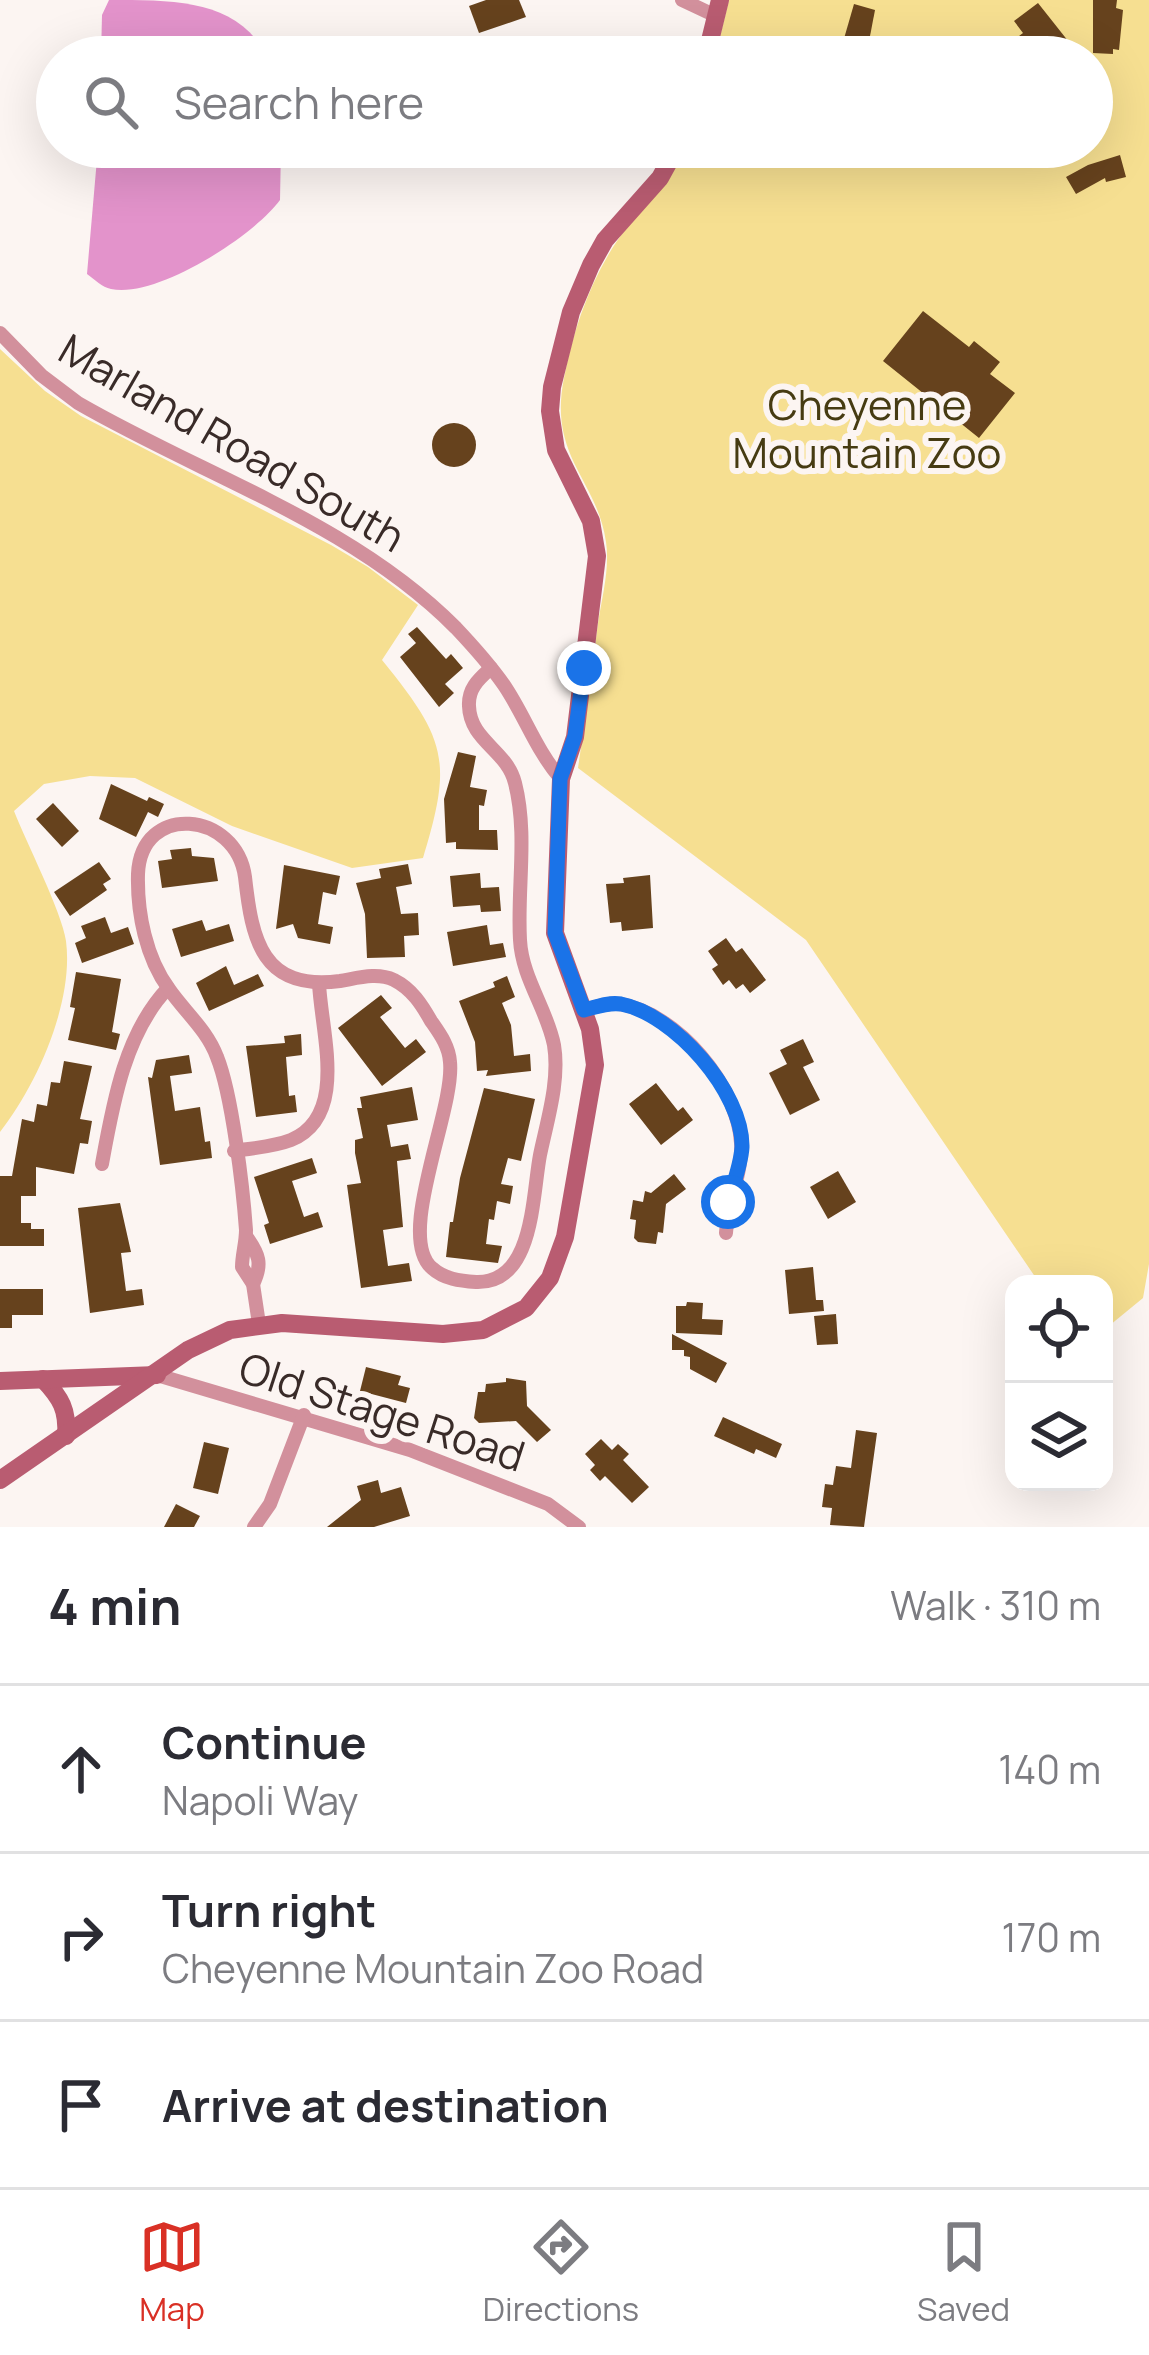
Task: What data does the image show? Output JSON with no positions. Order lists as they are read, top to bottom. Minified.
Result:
{"streets":{"street":["Marland Road South","Old Stage Road"]},"parks":["Cheyenne Mountain Zoo"],"page":{"search":"Search here","heading":["4 min","Walk · 310 m"],"list":[["Continue","Napoli Way","140 m"],["Turn right","Cheyenne Mountain Zoo Road","170 m"],"Arrive at destination"],"nav":["Map","Directions","Saved"]}}
